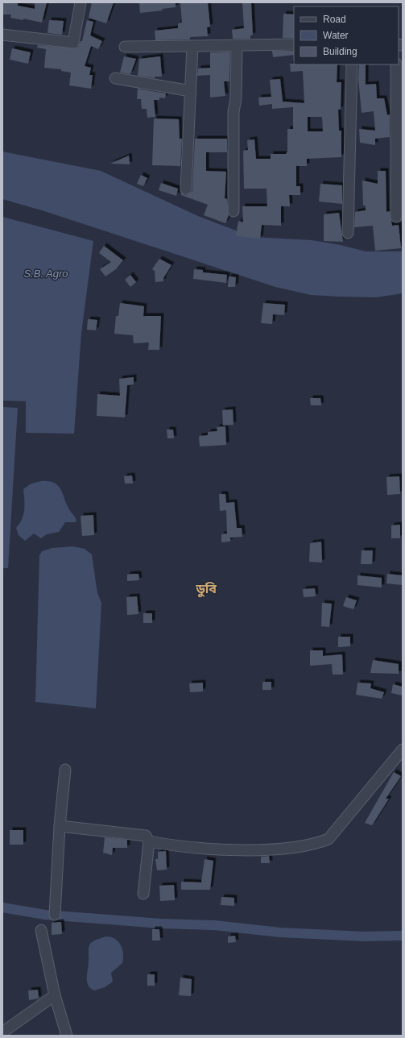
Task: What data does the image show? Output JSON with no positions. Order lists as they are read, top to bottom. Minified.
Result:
{"districts":["ডুবি"],"water":["S.B. Agro"],"legend":["Road","Water","Building"]}
